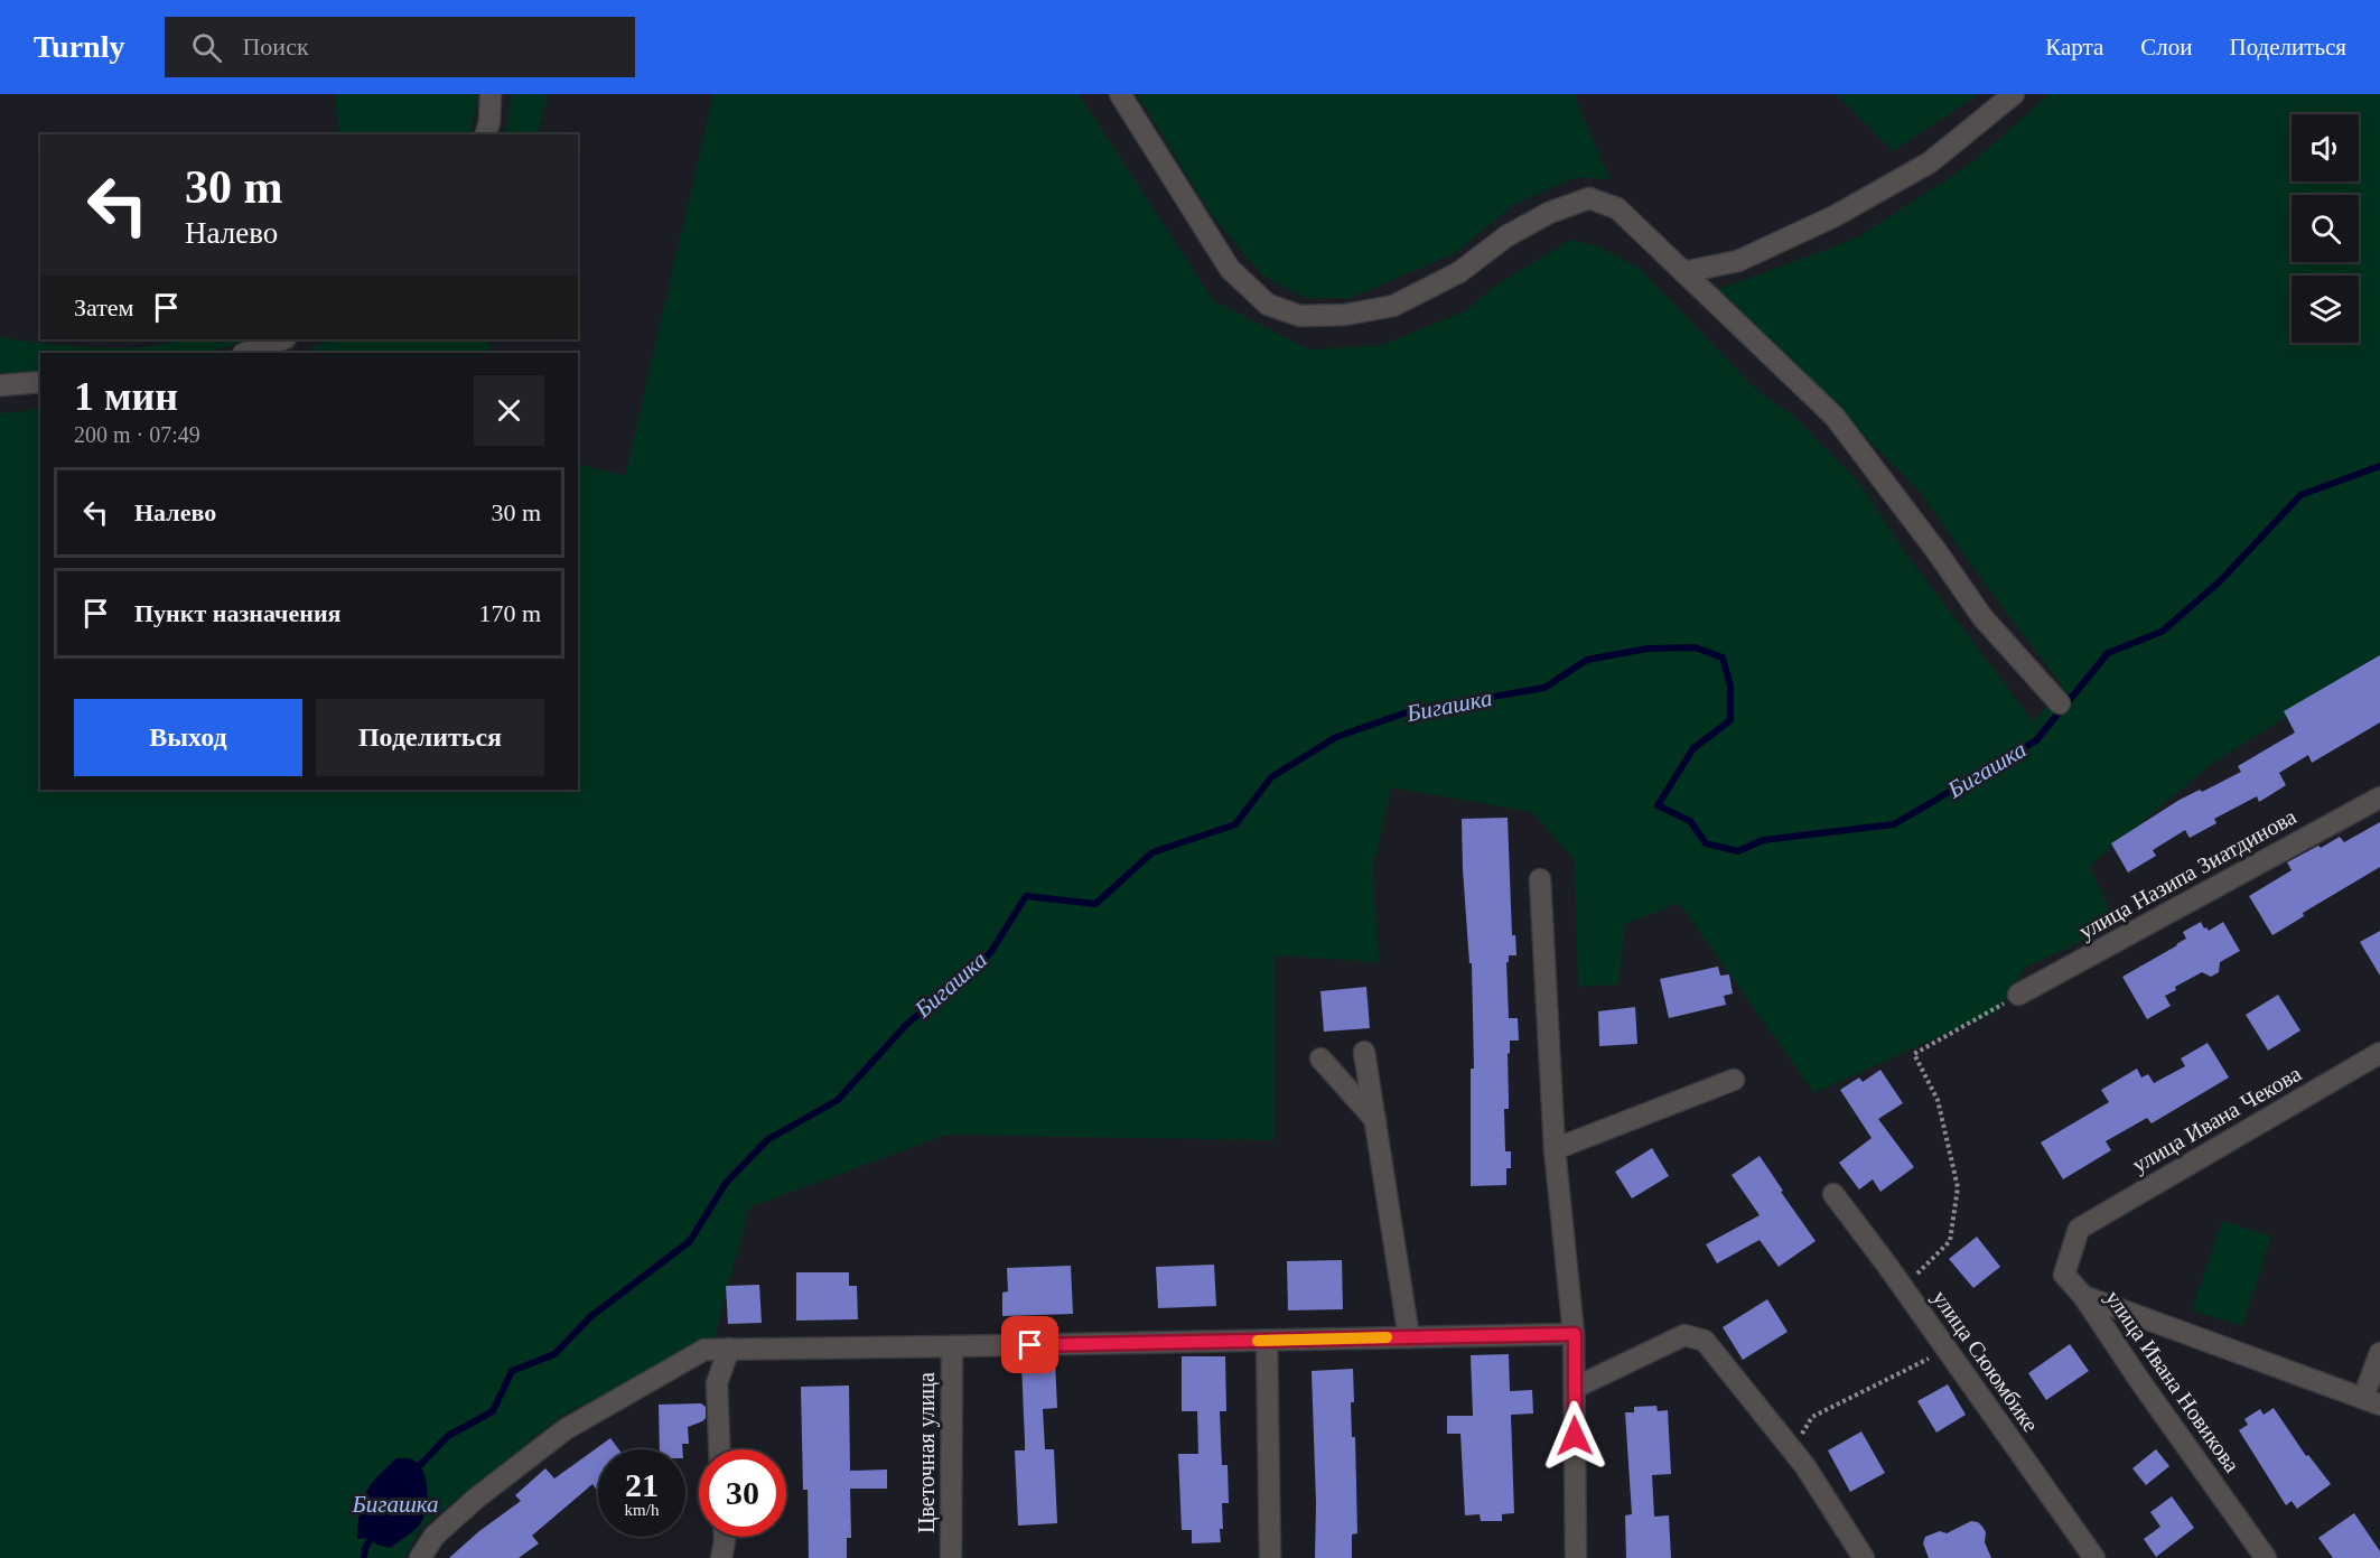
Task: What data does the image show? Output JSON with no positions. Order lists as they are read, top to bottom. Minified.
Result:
{"streets":{"street":["улица Назипа Зиатдинова","улица Ивана Чекова","улица Сююмбике","улица Ивана Новикова","Цветочная улица"]},"crossings":[["улица Ивана Чекова","улица Ивана Новикова"]],"water":["Бигашка"],"page":{"header":"Turnly","search":"Поиск","nav":["Карта","Слои","Поделиться"],"turn":["30 m","Налево"],"then":"Затем","heading":["1 мин","200 m · 07:49"],"list":[{"name":"Налево","value":"30 m"},{"name":"Пункт назначения","value":"170 m"}],"buttons":["Выход","Поделиться"],"speed":"21 km/h","limit":"30"}}
